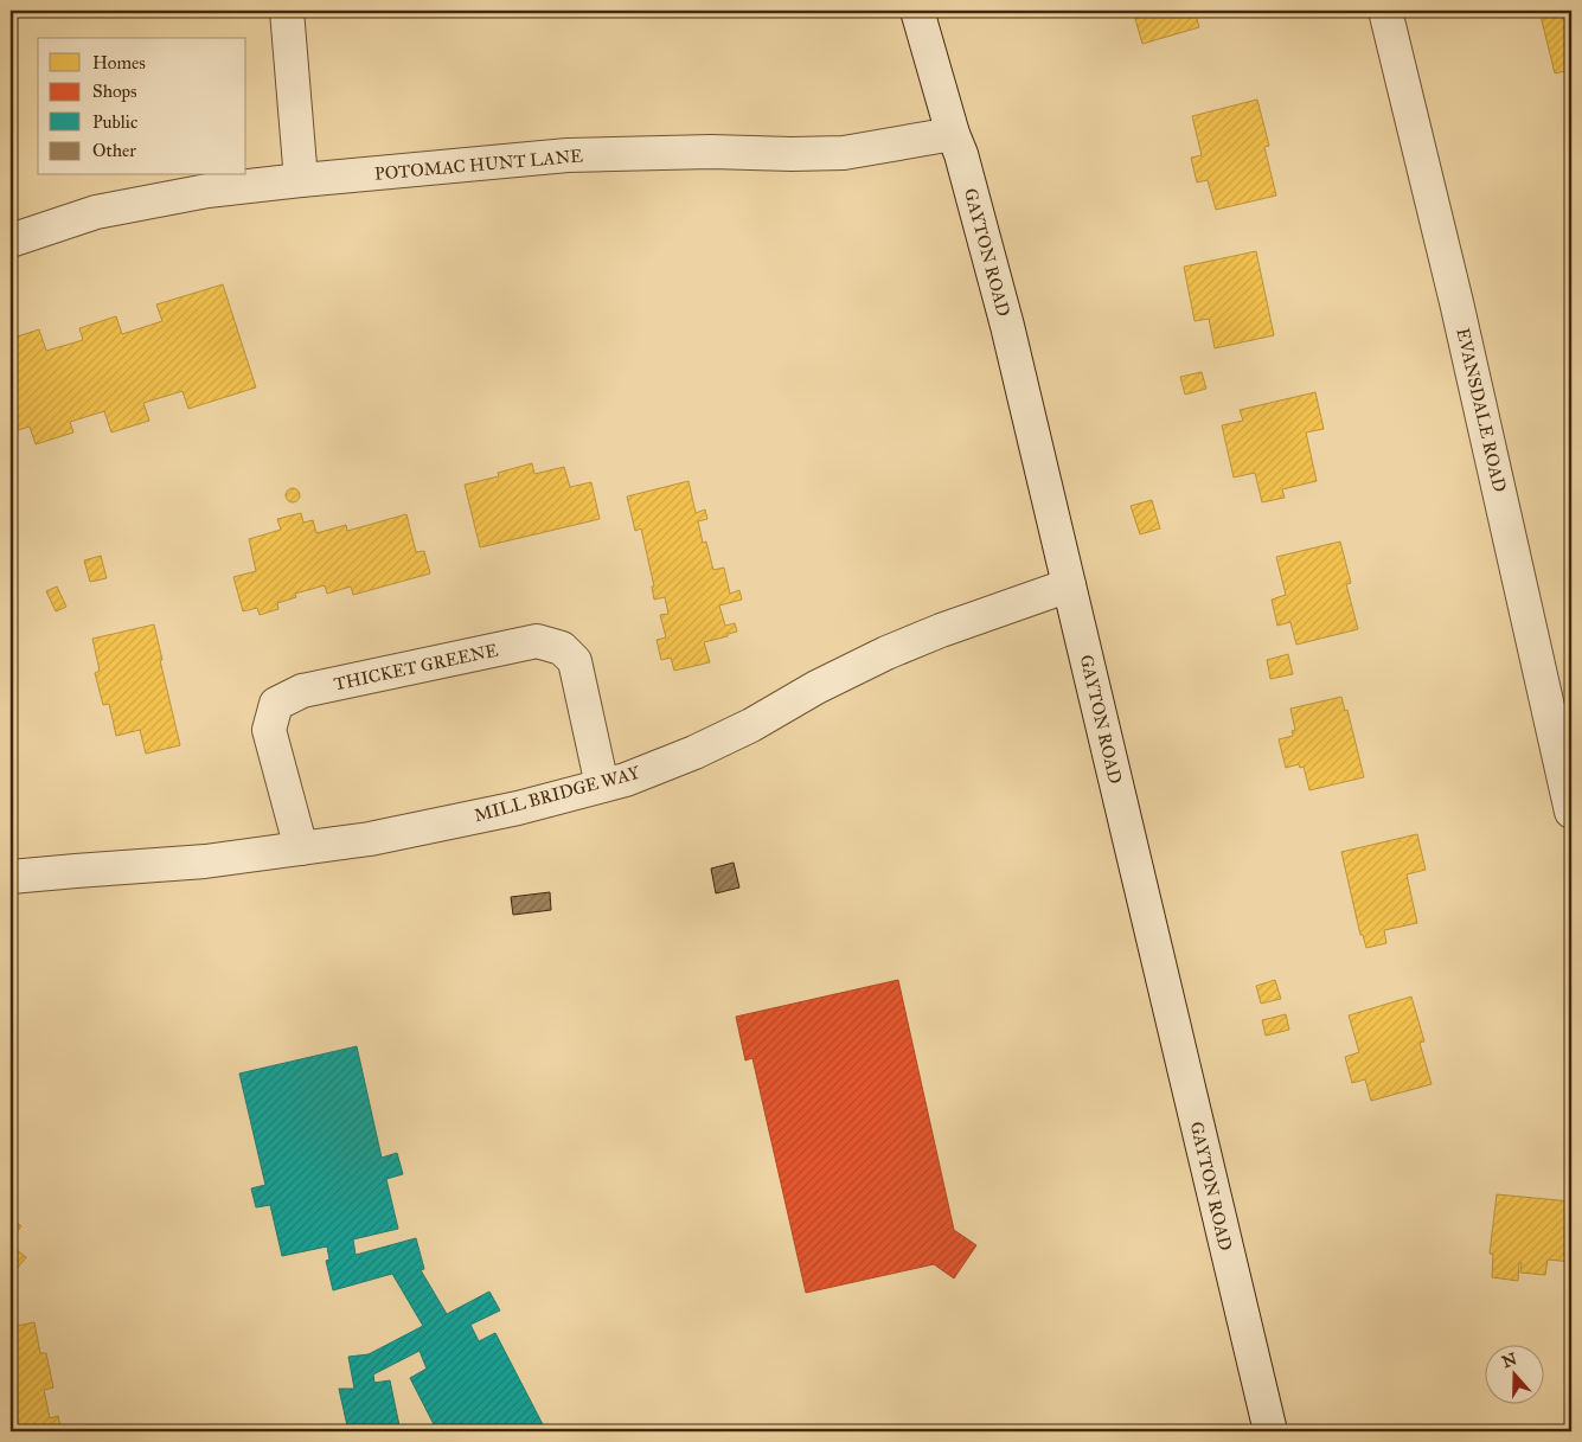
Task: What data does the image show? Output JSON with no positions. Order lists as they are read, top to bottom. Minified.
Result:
{"streets":{"street":["POTOMAC HUNT LANE","GAYTON ROAD","EVANSDALE ROAD","THICKET GREENE","MILL BRIDGE WAY"]},"crossings":[["POTOMAC HUNT LANE","GAYTON ROAD"],["GAYTON ROAD","MILL BRIDGE WAY"],["THICKET GREENE","MILL BRIDGE WAY"]],"legend":["Homes","Shops","Public","Other"],"north":"top"}
